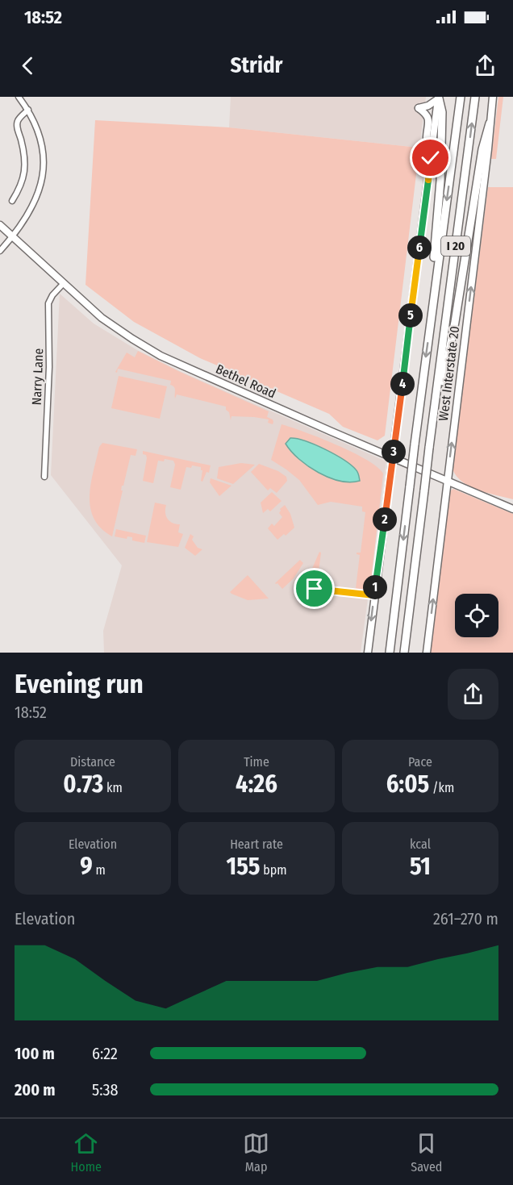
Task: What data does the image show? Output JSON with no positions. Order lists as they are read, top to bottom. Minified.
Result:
{"streets":{"highway":["I 20"],"main road":["West Interstate 20","Bethel Road"],"street":["Narry Lane"]},"crossings":[["West Interstate 20","Bethel Road"],["Narry Lane","Bethel Road"]],"page":{"status":"18:52","header":"Stridr","pins":["6","5","4","3","2","1"],"heading":["Evening run","18:52"],"stats":[["Distance","0.73 km"],["Time","4:26"],["Pace","6:05 /km"],["Elevation","9 m"],["Heart rate","155 bpm"],["kcal","51"]],"chart":["Elevation","261–270 m"],"list":[{"name":"100 m","note":"6:22"},{"name":"200 m","note":"5:38"}],"tabs":["Home","Map","Saved"]}}
